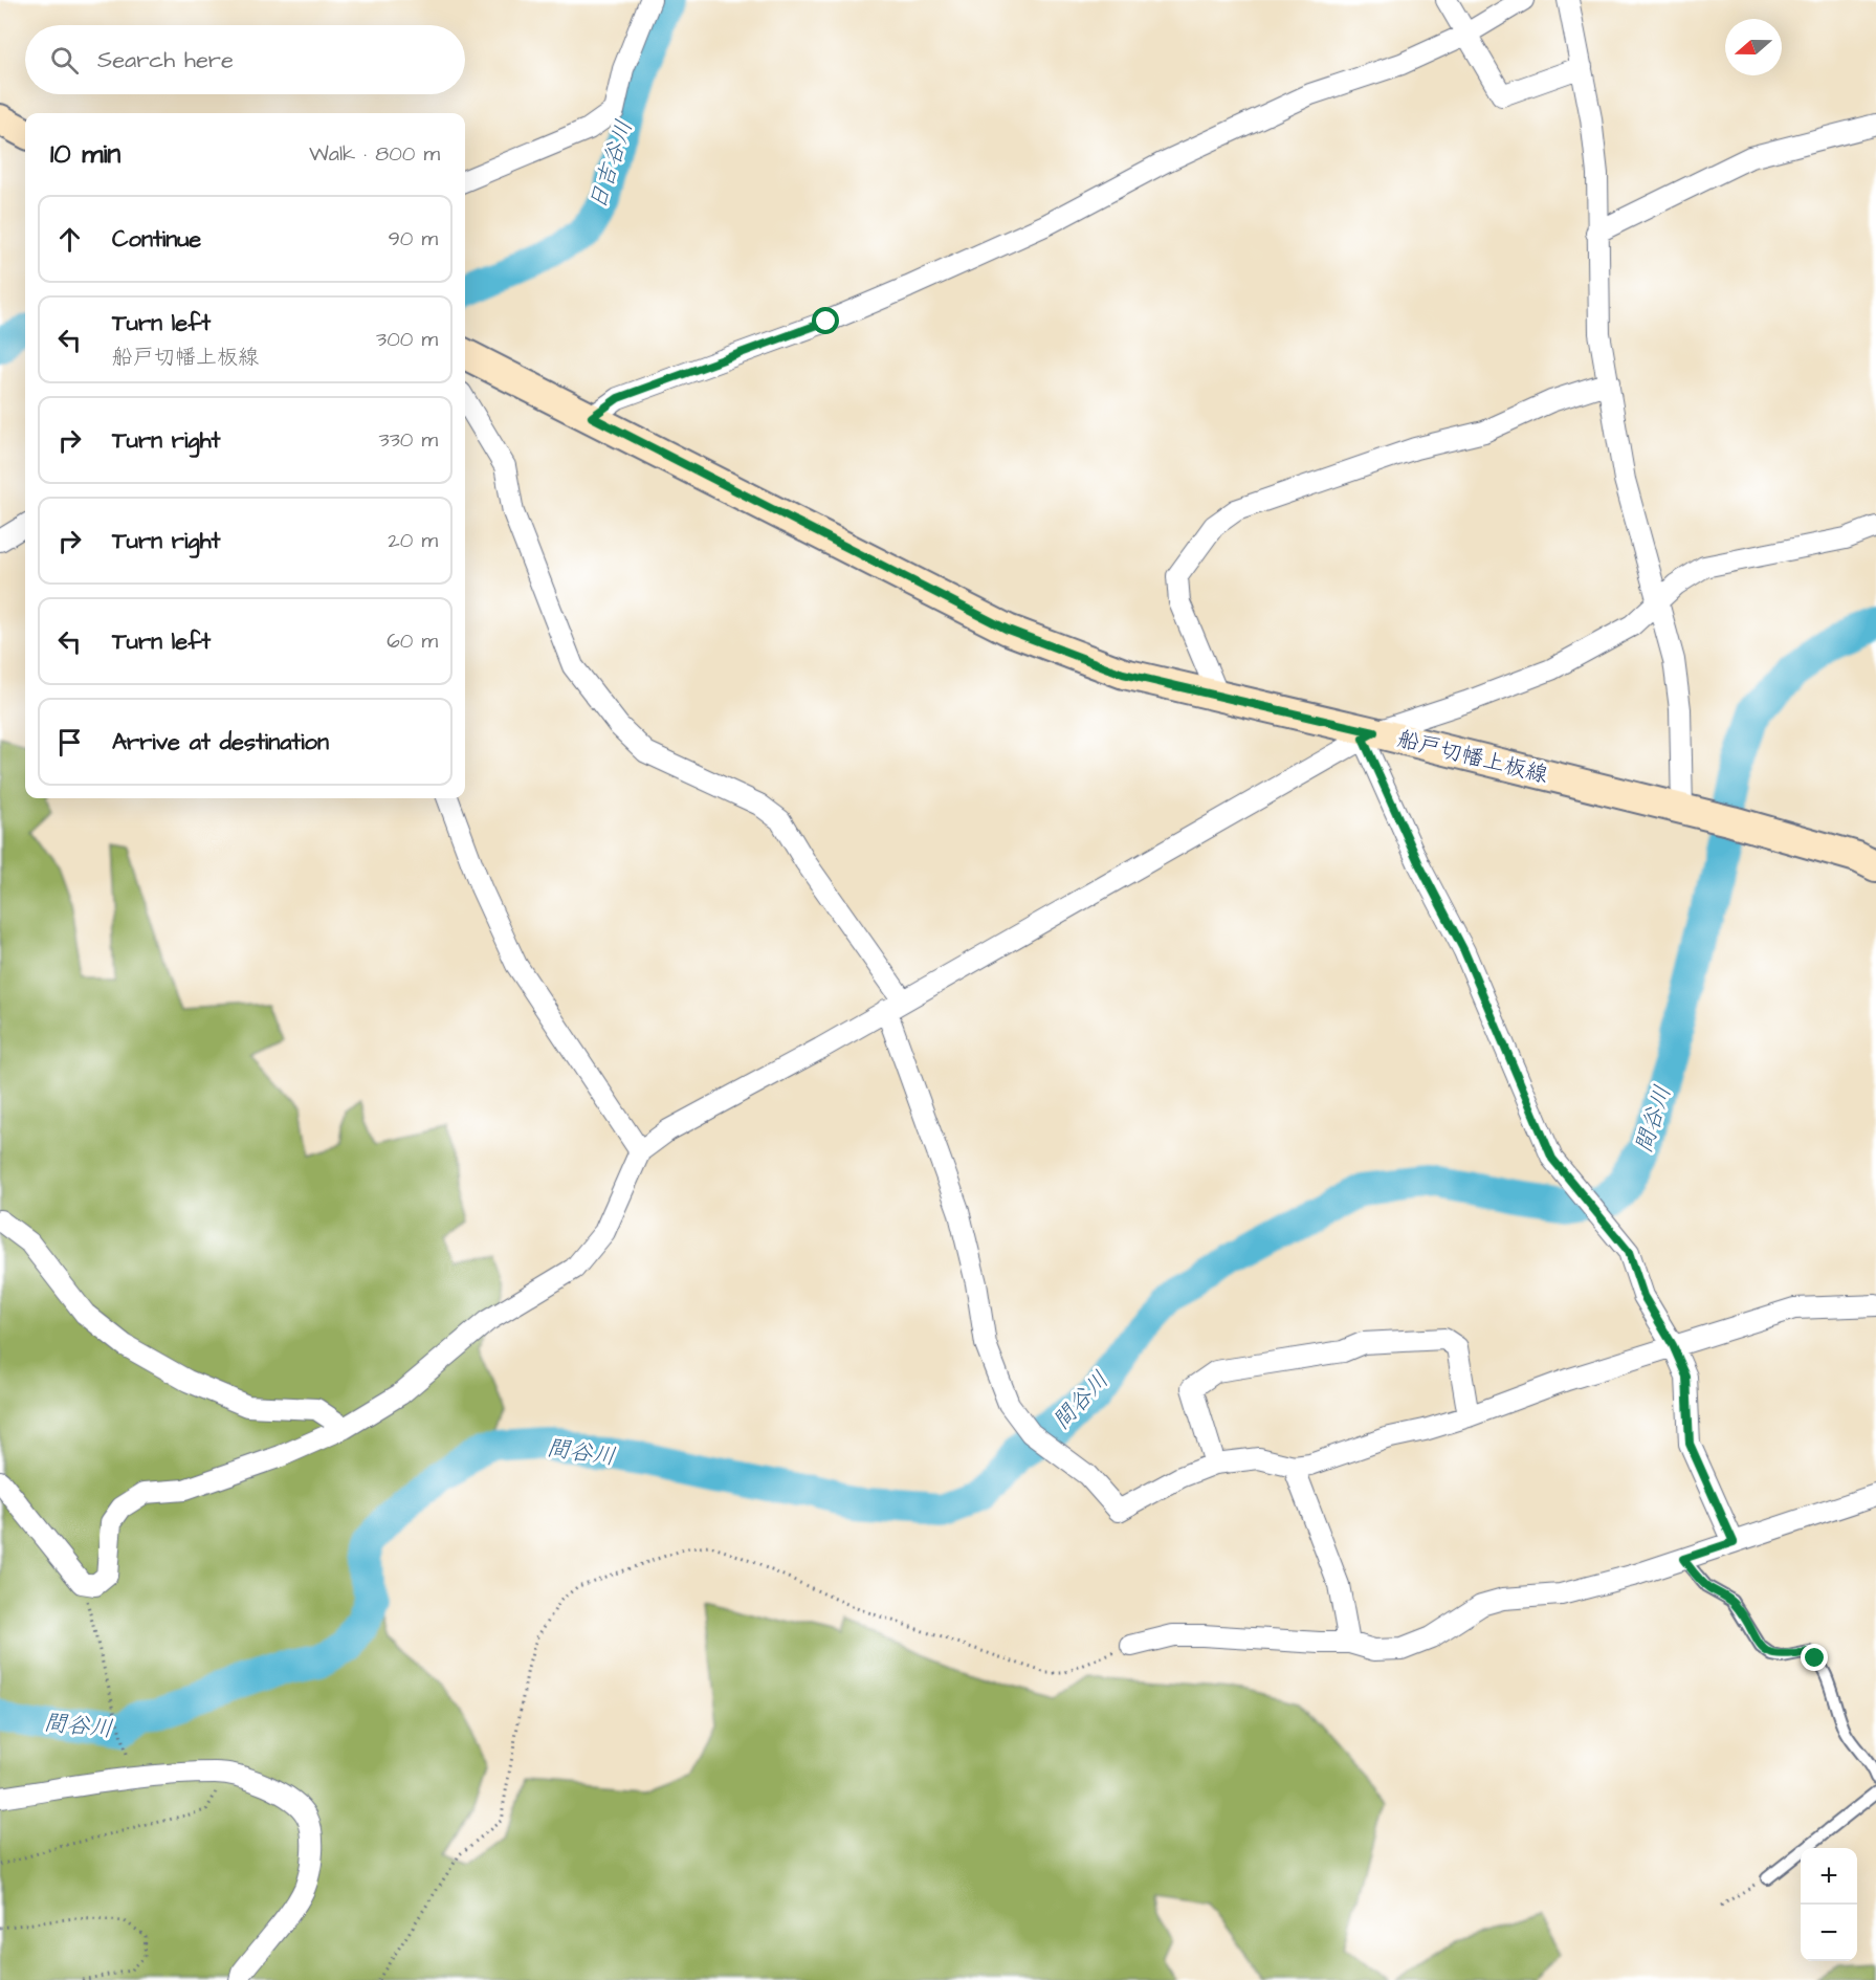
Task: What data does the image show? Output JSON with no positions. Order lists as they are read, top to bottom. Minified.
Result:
{"streets":{"main road":["船戸切幡上板線"]},"water":["日吉谷川","間谷川"],"north":"left","page":{"search":"Search here","heading":["10 min","Walk · 800 m"],"list":[["Continue","90 m"],["Turn left","船戸切幡上板線","300 m"],["Turn right","330 m"],["Turn right","20 m"],["Turn left","60 m"],"Arrive at destination"],"map_buttons":["+","−"]}}
